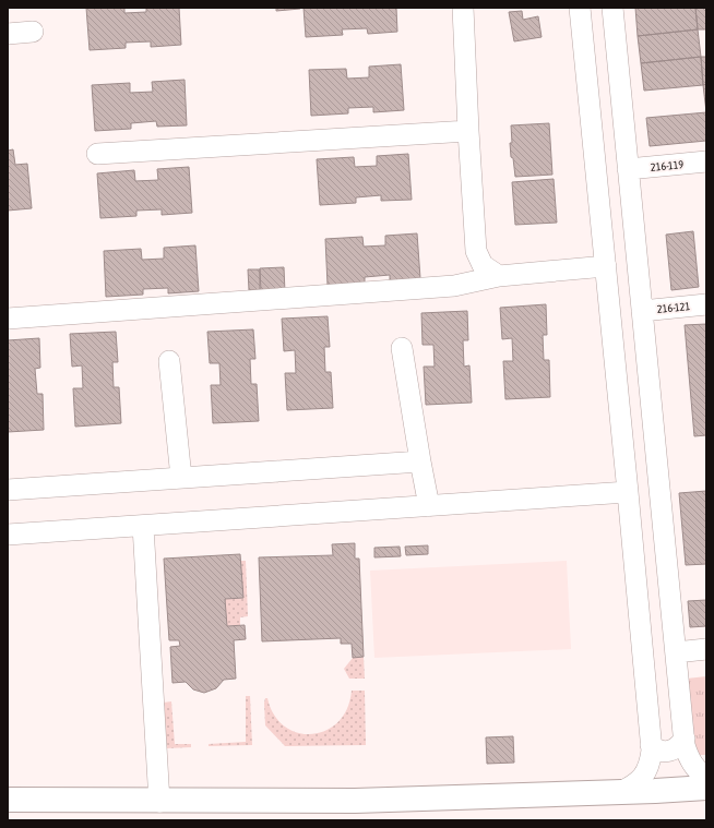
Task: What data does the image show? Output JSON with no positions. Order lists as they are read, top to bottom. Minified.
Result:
{"streets":{"street":["216-119","216-121"]}}
